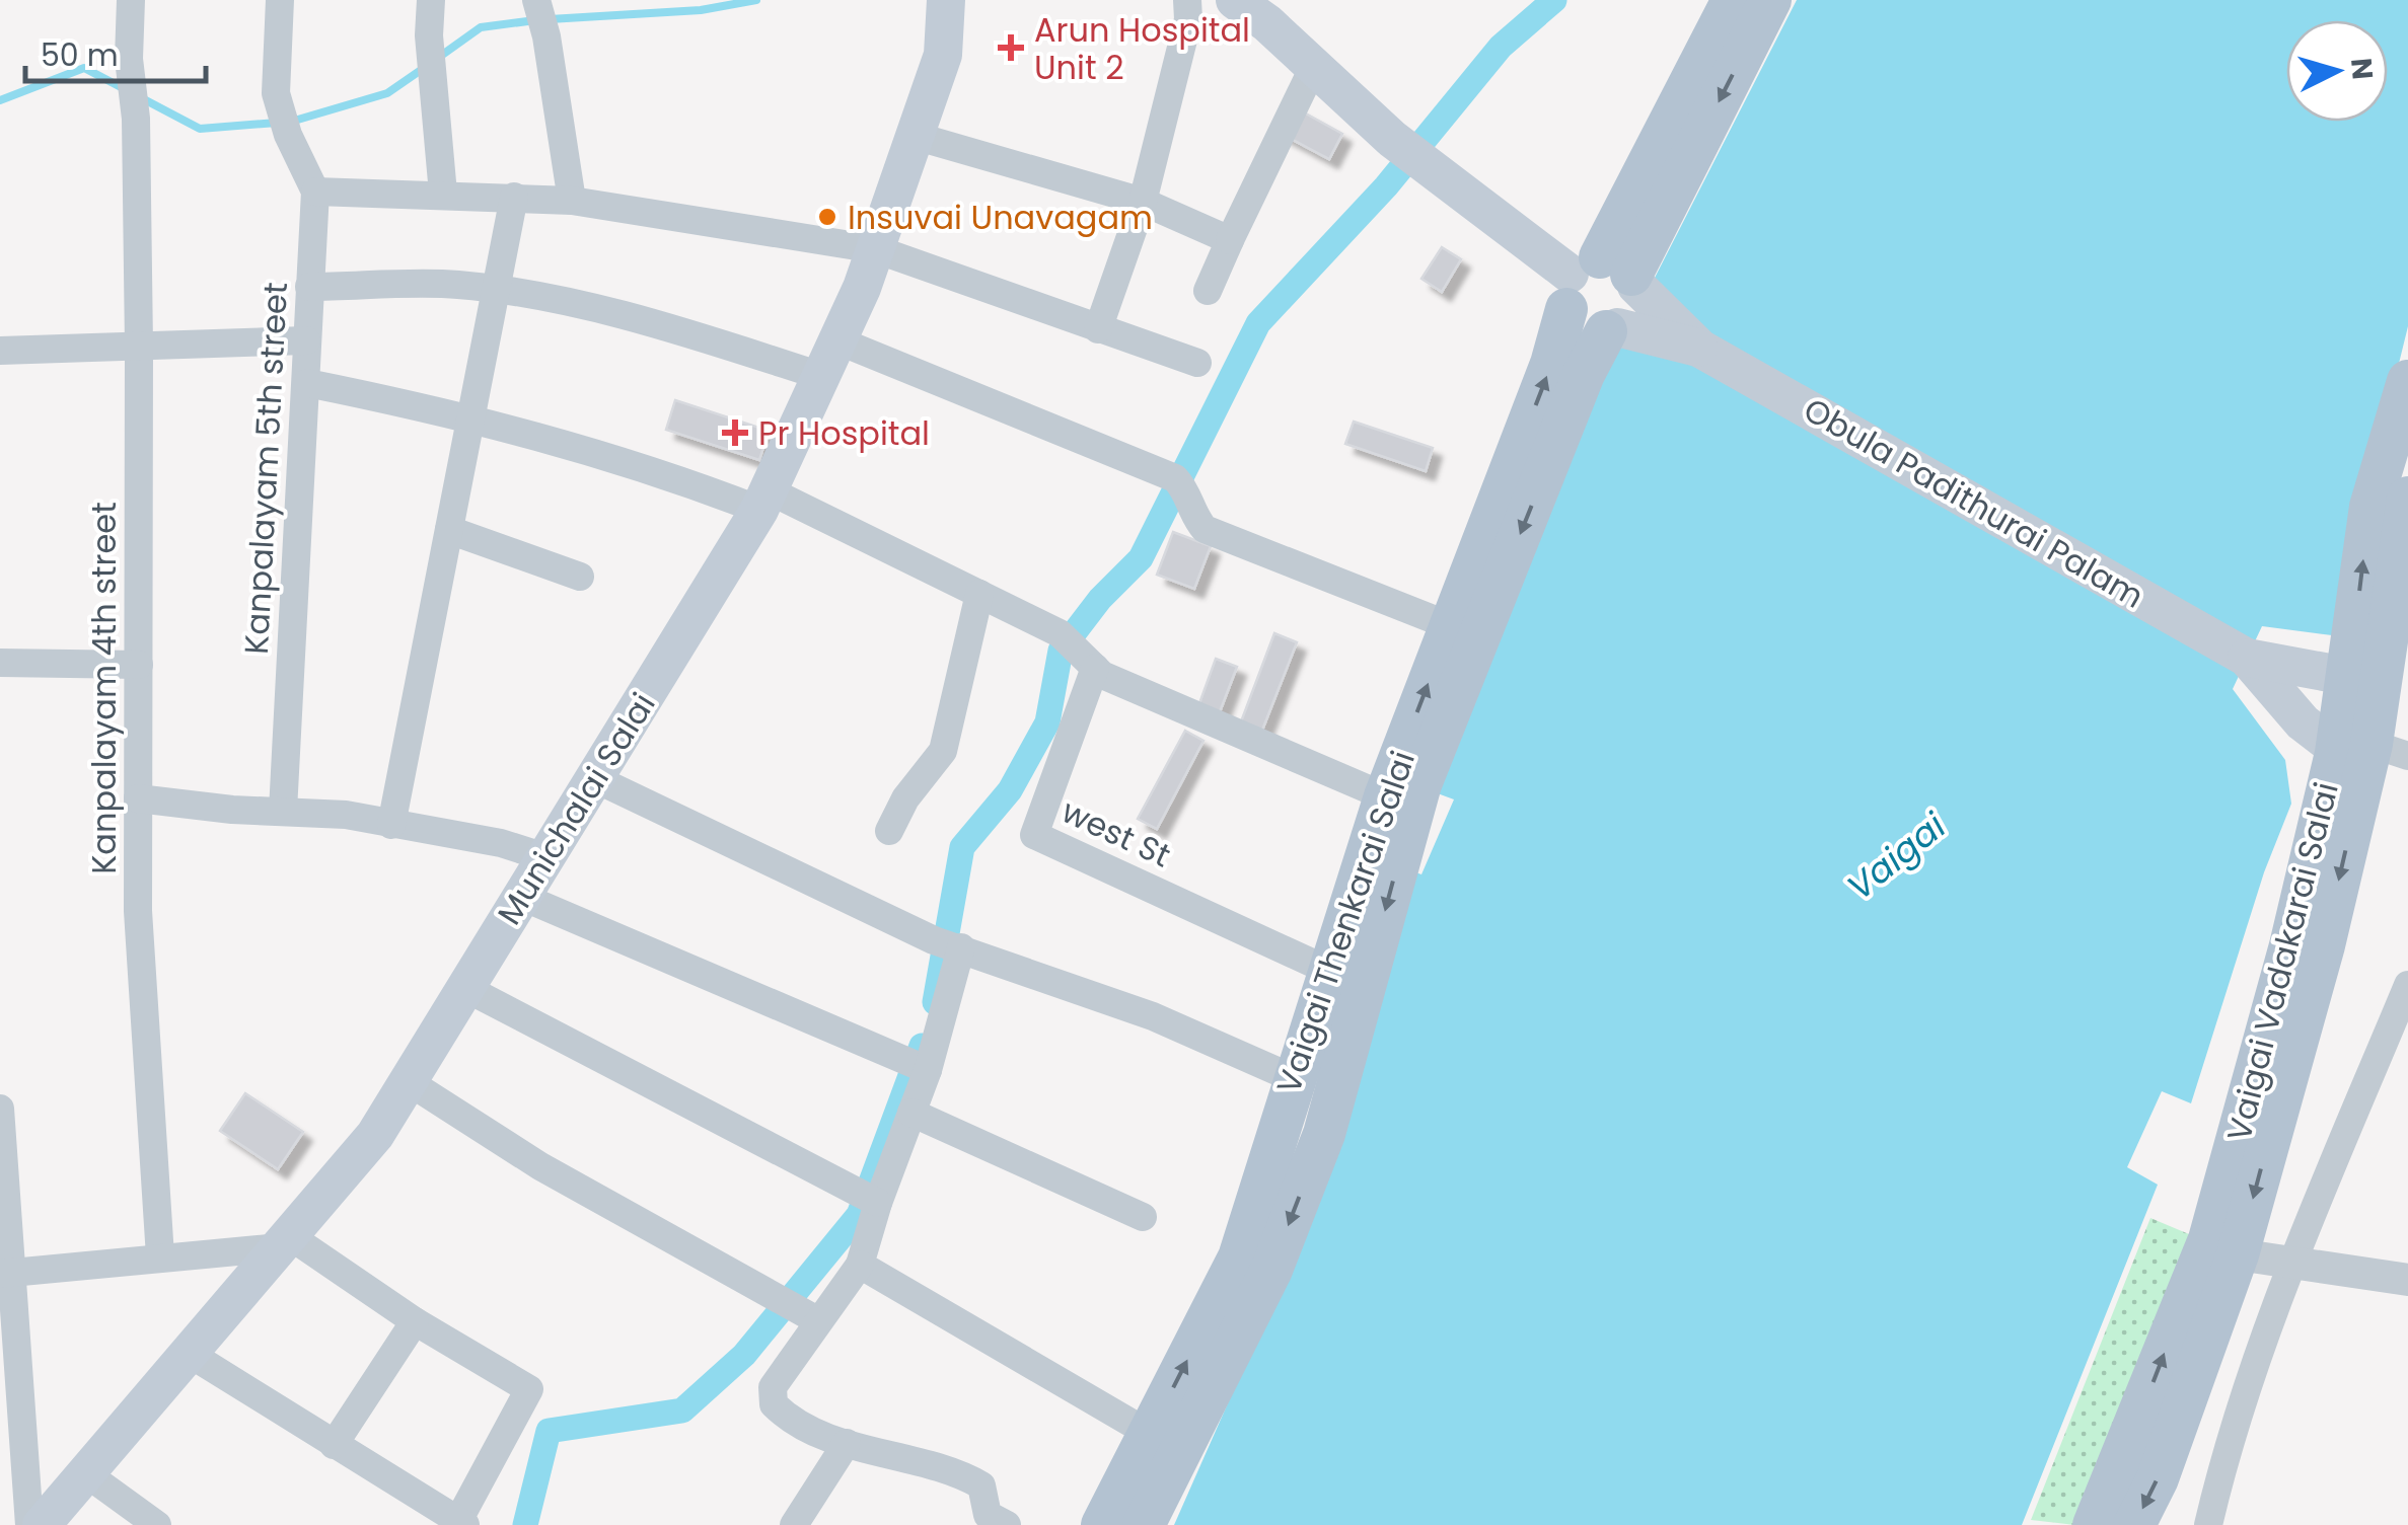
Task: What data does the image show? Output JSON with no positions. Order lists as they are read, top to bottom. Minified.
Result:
{"streets":{"main road":["Obula Padithurai Palam","Munichalai Salai","Vaigai Thenkarai Salai","Vaigai Vadakarai Salai"],"street":["Kanpalayam 5th street","Kanpalayam 4th street","west St"]},"crossings":[["Obula Padithurai Palam","Vaigai Thenkarai Salai"],["Obula Padithurai Palam","Vaigai Vadakarai Salai"],["west St","Vaigai Thenkarai Salai"]],"water":["Vaigai"],"places":{"health":["Arun Hospital Unit 2","Pr Hospital"],"other":["Insuvai Unavagam"]},"scale_bar":"50 m","north":"right"}
